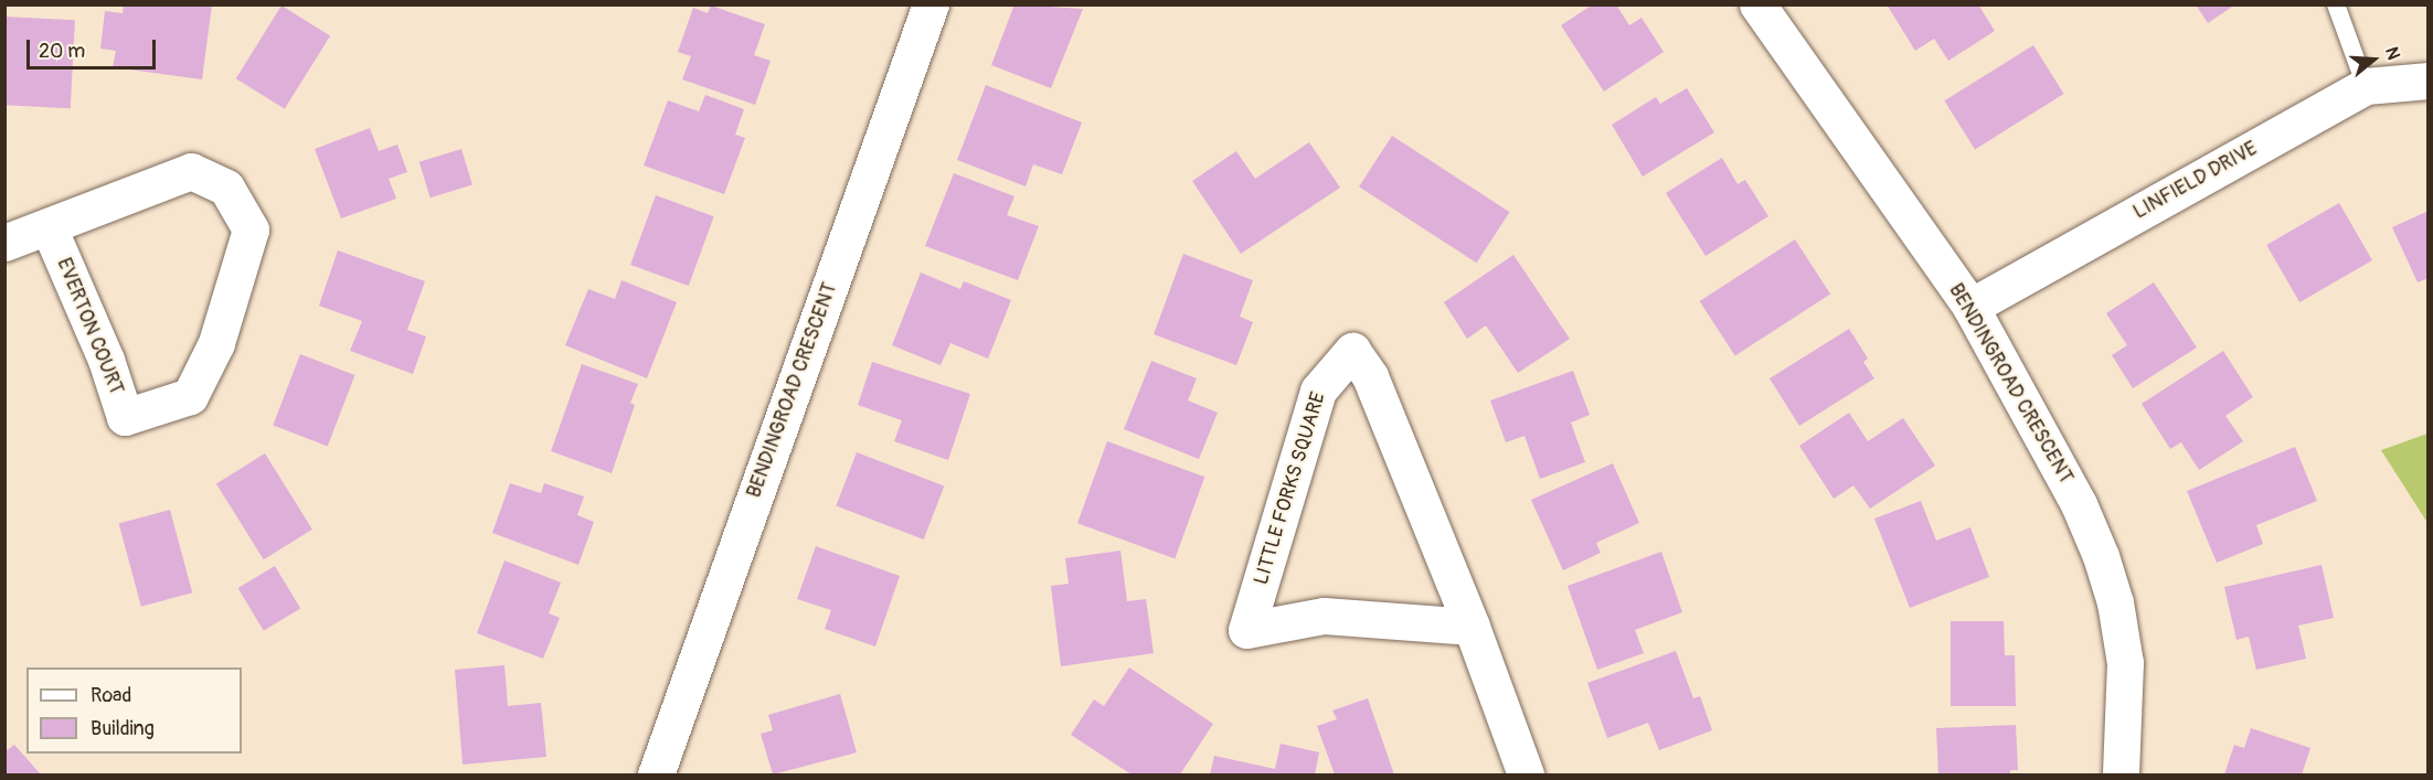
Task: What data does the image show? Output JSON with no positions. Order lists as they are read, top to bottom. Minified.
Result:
{"streets":{"street":["LINFIELD DRIVE","EVERTON COURT","BENDINGROAD CRESCENT","LITTLE FORKS SQUARE"]},"crossings":[["LINFIELD DRIVE","BENDINGROAD CRESCENT"]],"legend":["Road","Building"],"scale_bar":"20 m","north":"right"}
